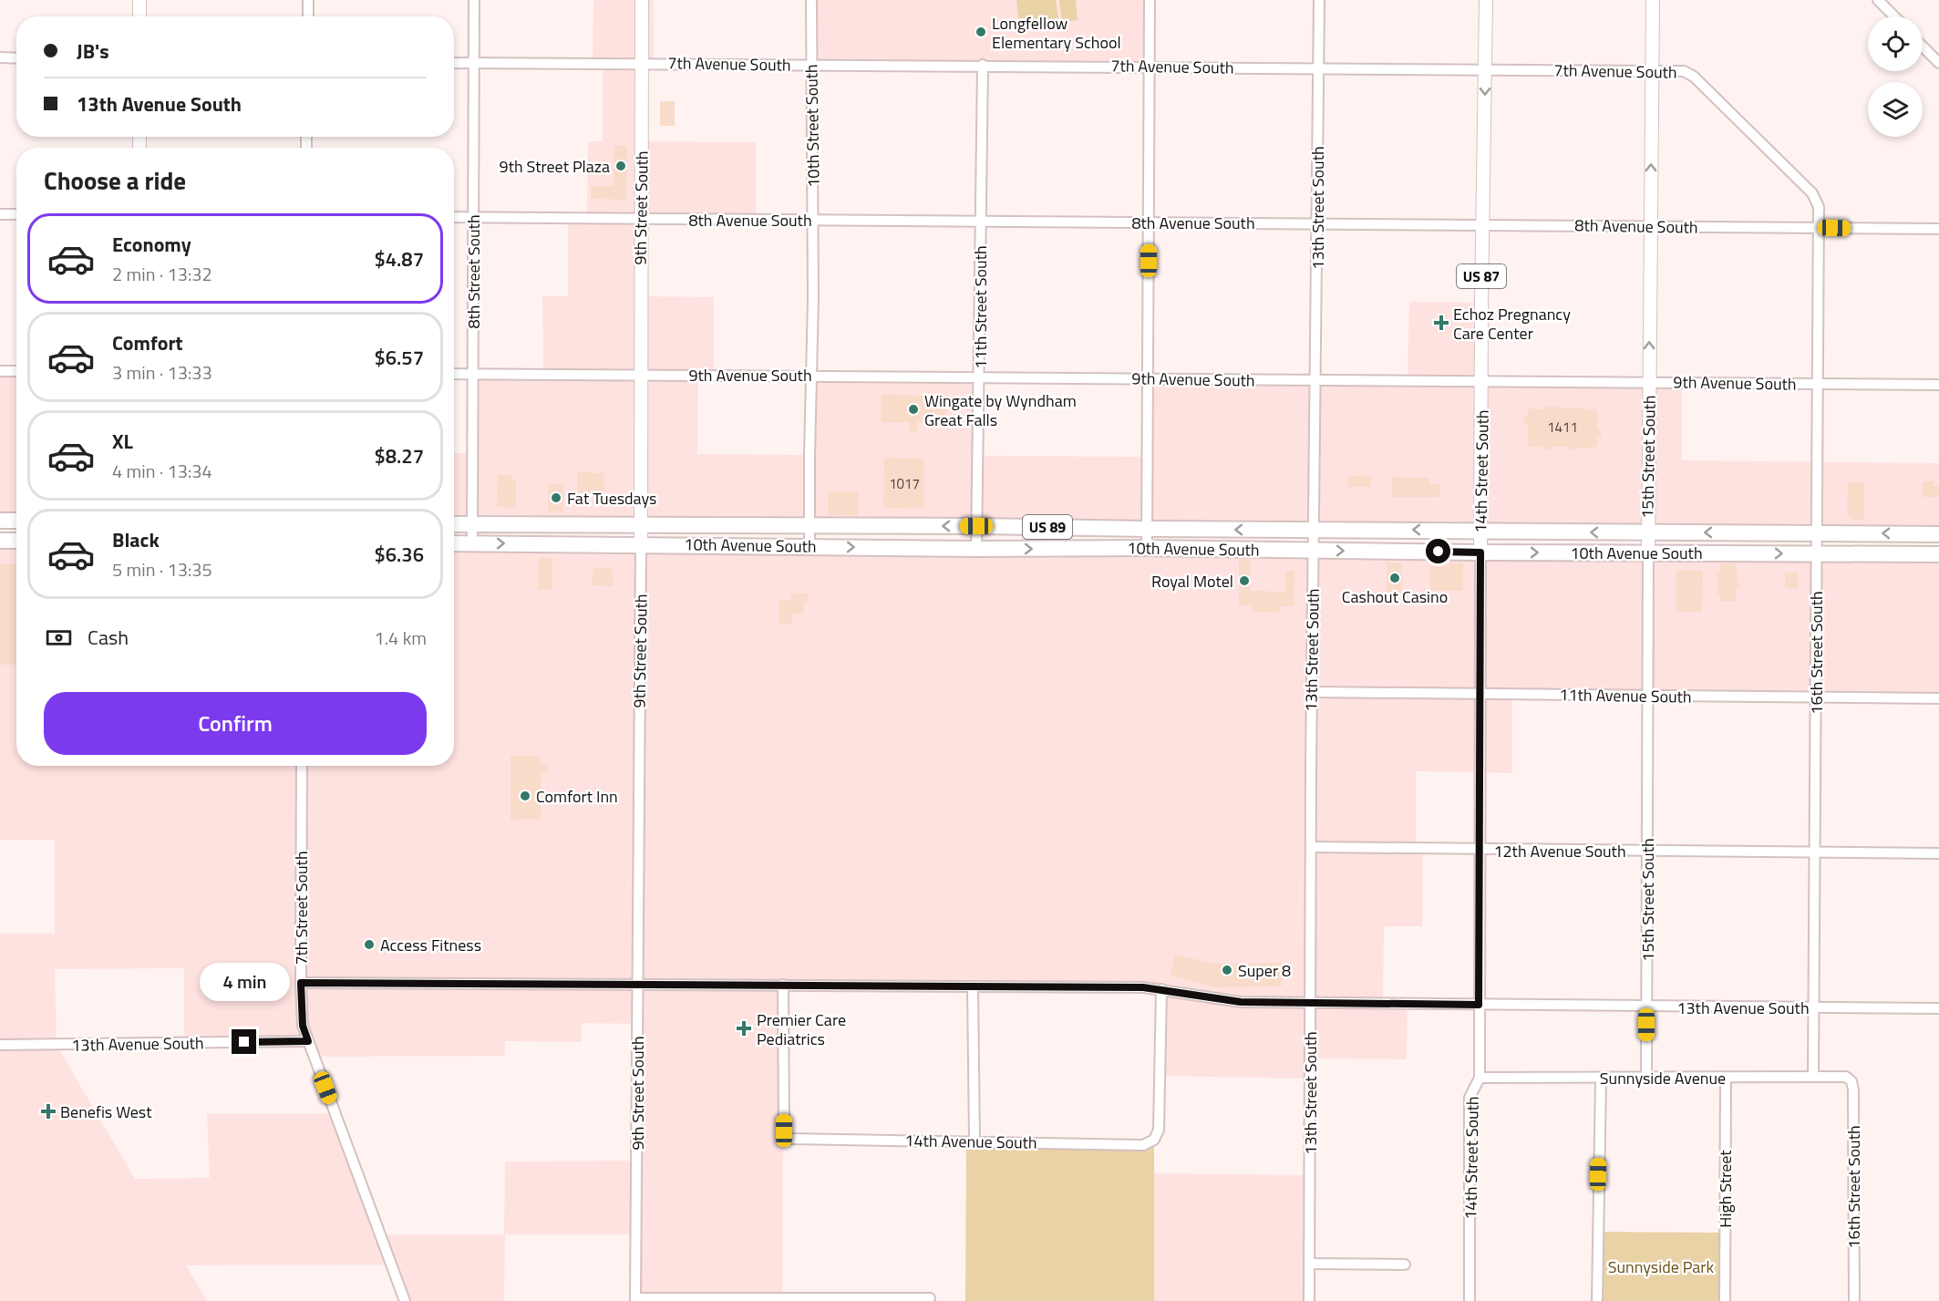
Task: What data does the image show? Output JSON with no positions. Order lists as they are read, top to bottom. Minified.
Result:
{"streets":{"highway":["US 89","10th Avenue South"],"main road":["9th Street South","US 87","15th Street South","14th Street South"],"street":["7th Avenue South","10th Street South","13th Street South","8th Avenue South","8th Street South","11th Street South","9th Avenue South","16th Street South","11th Avenue South","12th Avenue South","7th Street South","13th Avenue South","Sunnyside Avenue","14th Avenue South","High Street"]},"crossings":[["7th Avenue South","10th Street South"],["7th Avenue South","9th Street South"],["7th Avenue South","13th Street South"],["7th Avenue South","8th Avenue South"],["7th Avenue South","8th Street South"],["7th Avenue South","11th Street South"],["7th Avenue South","15th Street South"],["7th Avenue South","14th Street South"],["7th Avenue South","16th Street South"],["10th Street South","8th Avenue South"],["10th Street South","9th Avenue South"],["10th Street South","10th Avenue South"],["9th Street South","8th Avenue South"],["9th Street South","9th Avenue South"],["9th Street South","10th Avenue South"],["9th Street South","13th Avenue South"],["13th Street South","8th Avenue South"],["13th Street South","9th Avenue South"],["13th Street South","10th Avenue South"],["13th Street South","11th Avenue South"],["13th Street South","12th Avenue South"],["13th Street South","13th Avenue South"],["8th Avenue South","8th Street South"],["8th Avenue South","11th Street South"],["8th Avenue South","15th Street South"],["8th Avenue South","14th Street South"],["8th Avenue South","16th Street South"],["8th Street South","9th Avenue South"],["8th Street South","10th Avenue South"],["11th Street South","9th Avenue South"],["11th Street South","10th Avenue South"],["9th Avenue South","15th Street South"],["9th Avenue South","14th Street South"],["9th Avenue South","16th Street South"],["15th Street South","10th Avenue South"],["15th Street South","11th Avenue South"],["15th Street South","12th Avenue South"],["15th Street South","13th Avenue South"],["15th Street South","Sunnyside Avenue"],["14th Street South","10th Avenue South"],["14th Street South","11th Avenue South"],["14th Street South","12th Avenue South"],["14th Street South","13th Avenue South"],["14th Street South","Sunnyside Avenue"],["10th Avenue South","16th Street South"],["16th Street South","11th Avenue South"],["16th Street South","12th Avenue South"],["16th Street South","13th Avenue South"],["16th Street South","Sunnyside Avenue"],["7th Street South","13th Avenue South"],["13th Avenue South","14th Avenue South"],["Sunnyside Avenue","High Street"]],"parks":["Sunnyside Park"],"places":{"other":["Longfellow Elementary School","9th Street Plaza","Wingate by Wyndham Great Falls","Fat Tuesdays","Cashout Casino","Royal Motel","Comfort Inn","Access Fitness","Super 8"],"health":["Echoz Pregnancy Care Center","Premier Care Pediatrics","Benefis West"]},"house_numbers":["1411","1017"],"page":{"banner":["JB's","13th Avenue South"],"heading":"Choose a ride","list":[{"name":"Economy","note":"2 min · 13:32","value":"$4.87"},{"name":"Comfort","note":"3 min · 13:33","value":"$6.57"},{"name":"XL","note":"4 min · 13:34","value":"$8.27"},{"name":"Black","note":"5 min · 13:35","value":"$6.36"}],"pay":["Cash","1.4 km"],"buttons":"Confirm","bubble":"4 min"}}
